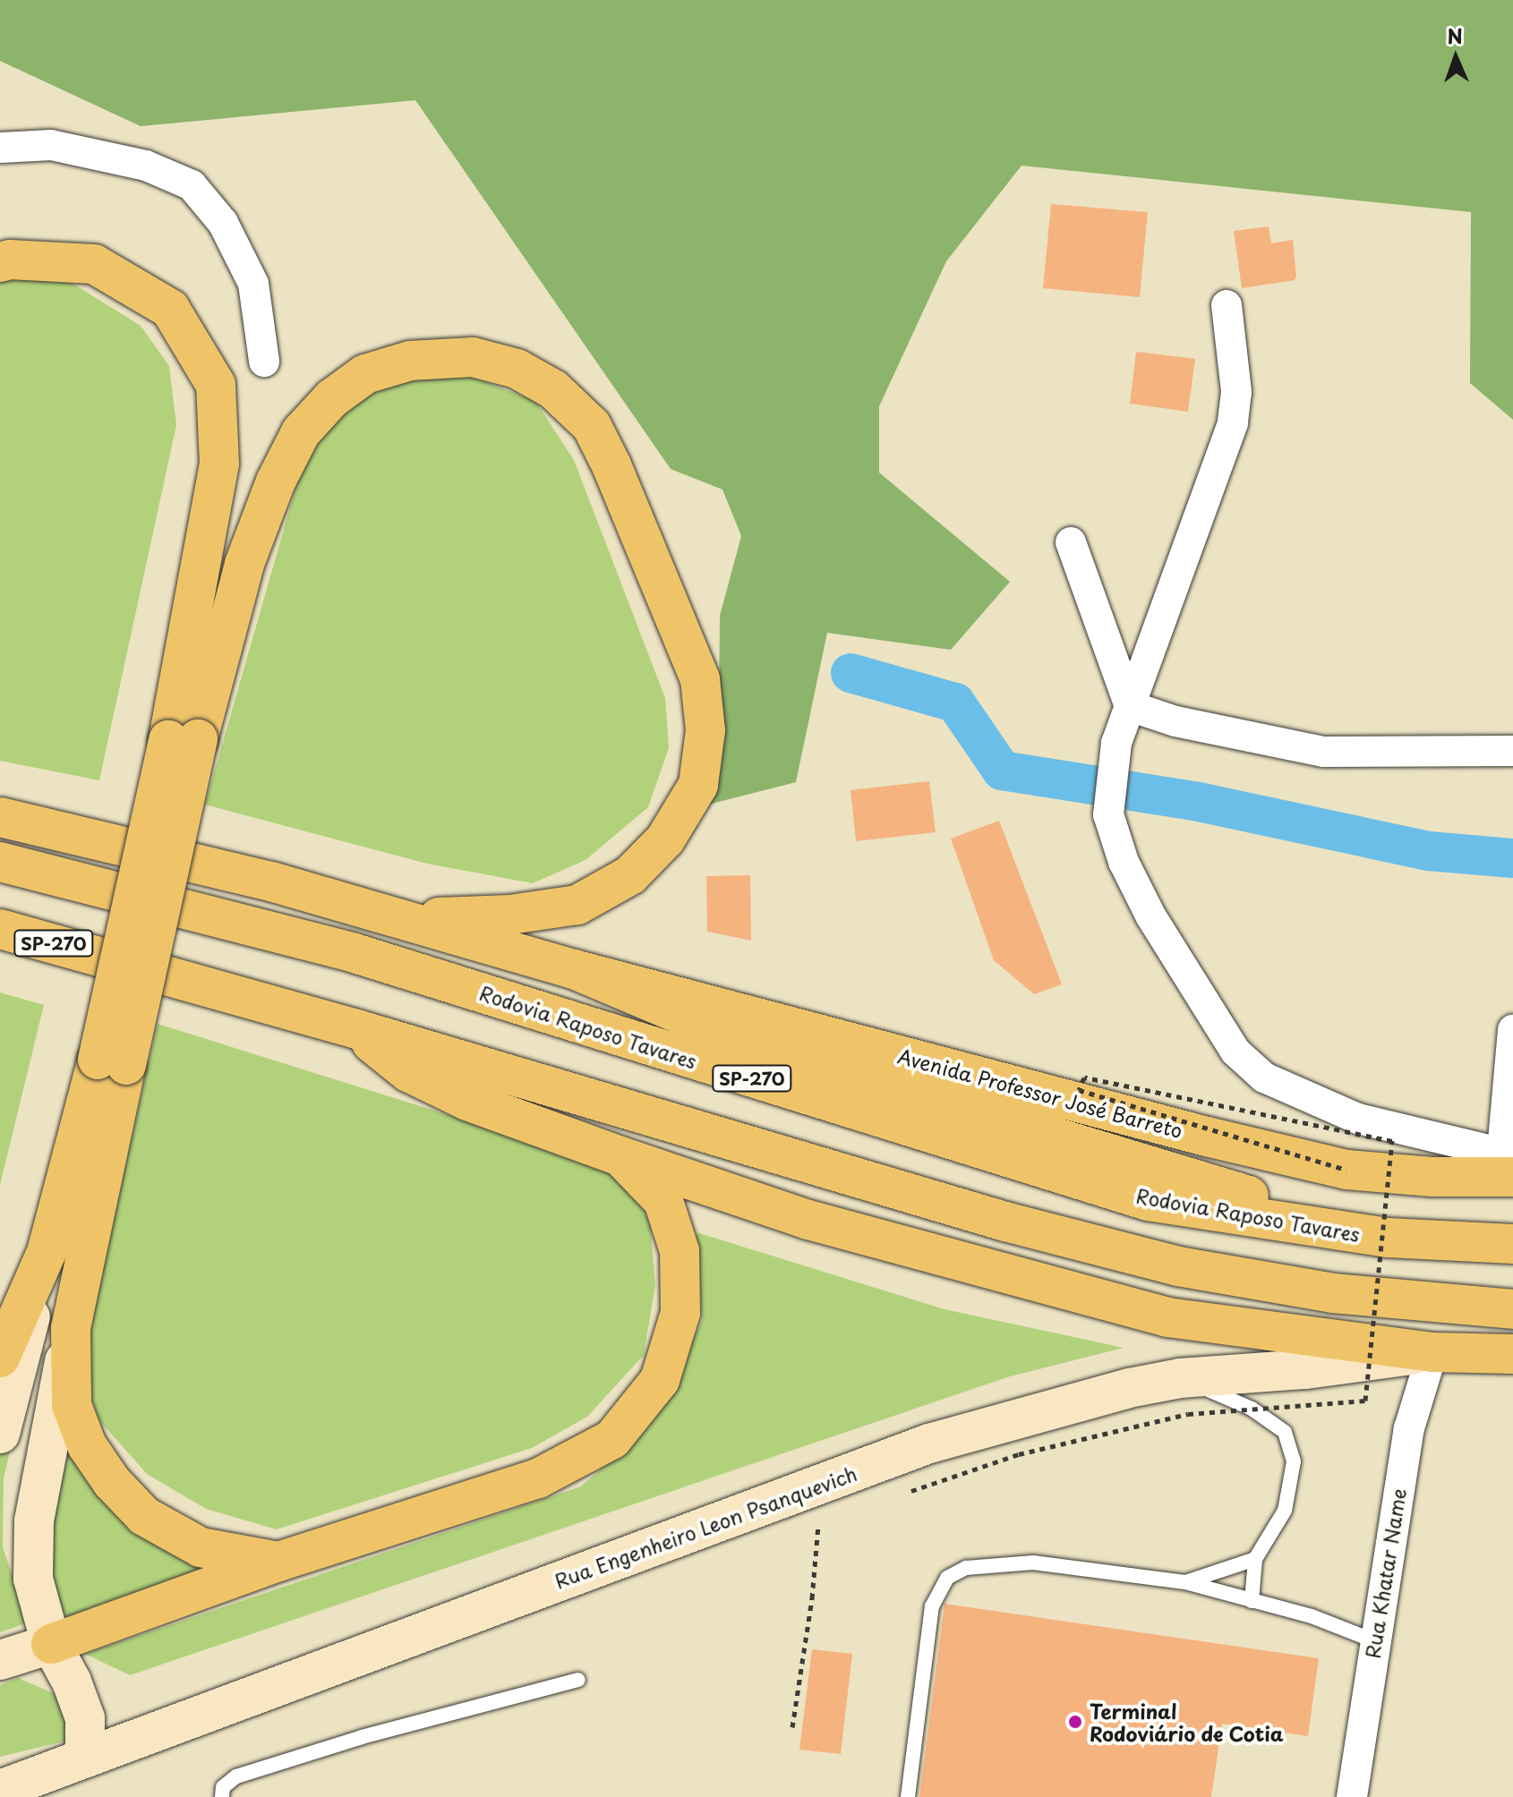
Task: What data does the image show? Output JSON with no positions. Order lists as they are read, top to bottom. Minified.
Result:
{"streets":{"highway":["SP-270","Rodovia Raposo Tavares","Avenida Professor José Barreto"],"main road":["Rua Engenheiro Leon Psanquevich"],"street":["Rua Khatar Name"]},"crossings":[["Rua Engenheiro Leon Psanquevich","Rua Khatar Name"]],"places":["Terminal Rodoviário de Cotia"],"north":"top"}
